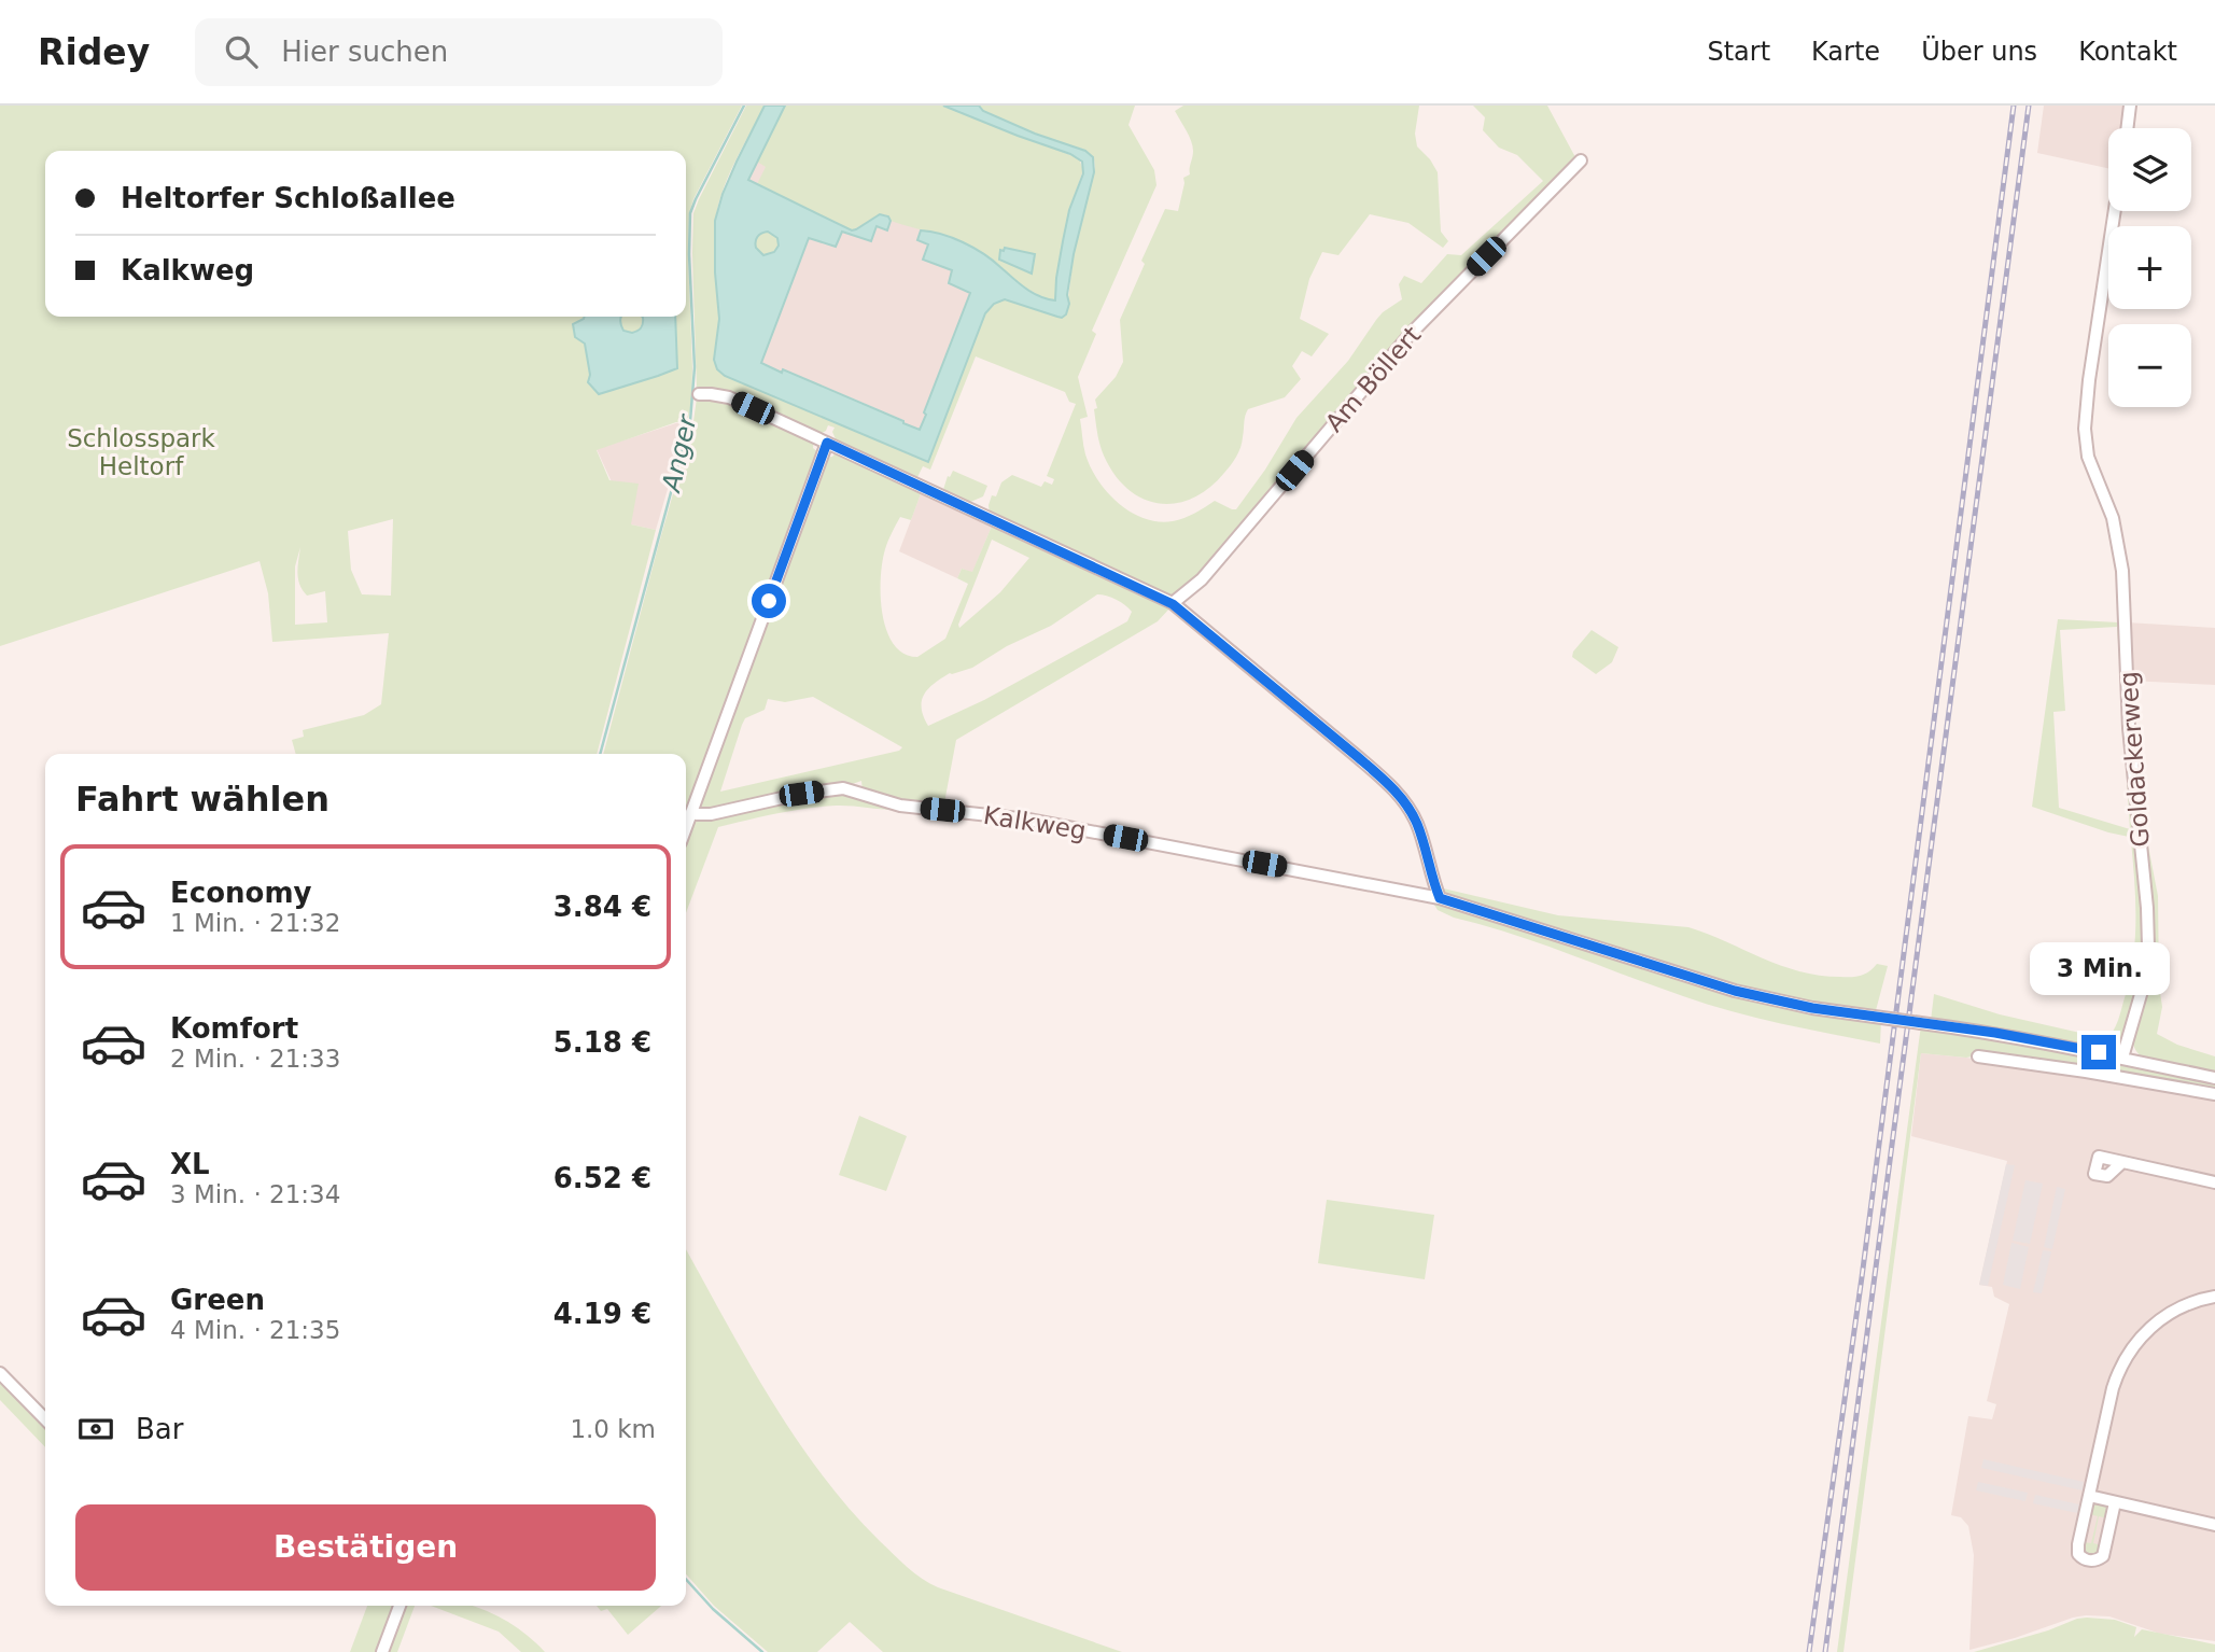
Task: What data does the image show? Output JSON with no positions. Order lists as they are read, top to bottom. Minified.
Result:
{"streets":{"street":["Am Böllert","Goldackerweg","Kalkweg"]},"crossings":[["Goldackerweg","Kalkweg"]],"water":["Anger"],"parks":["Schlosspark Heltorf"],"page":{"header":"Ridey","search":"Hier suchen","nav":["Start","Karte","Über uns","Kontakt"],"map_buttons":["+","−"],"banner":["Heltorfer Schloßallee","Kalkweg"],"heading":"Fahrt wählen","list":[{"name":"Economy","note":"1 Min. · 21:32","value":"3.84 €"},{"name":"Komfort","note":"2 Min. · 21:33","value":"5.18 €"},{"name":"XL","note":"3 Min. · 21:34","value":"6.52 €"},{"name":"Green","note":"4 Min. · 21:35","value":"4.19 €"}],"bubble":"3 Min.","pay":["Bar","1.0 km"],"buttons":"Bestätigen"}}
